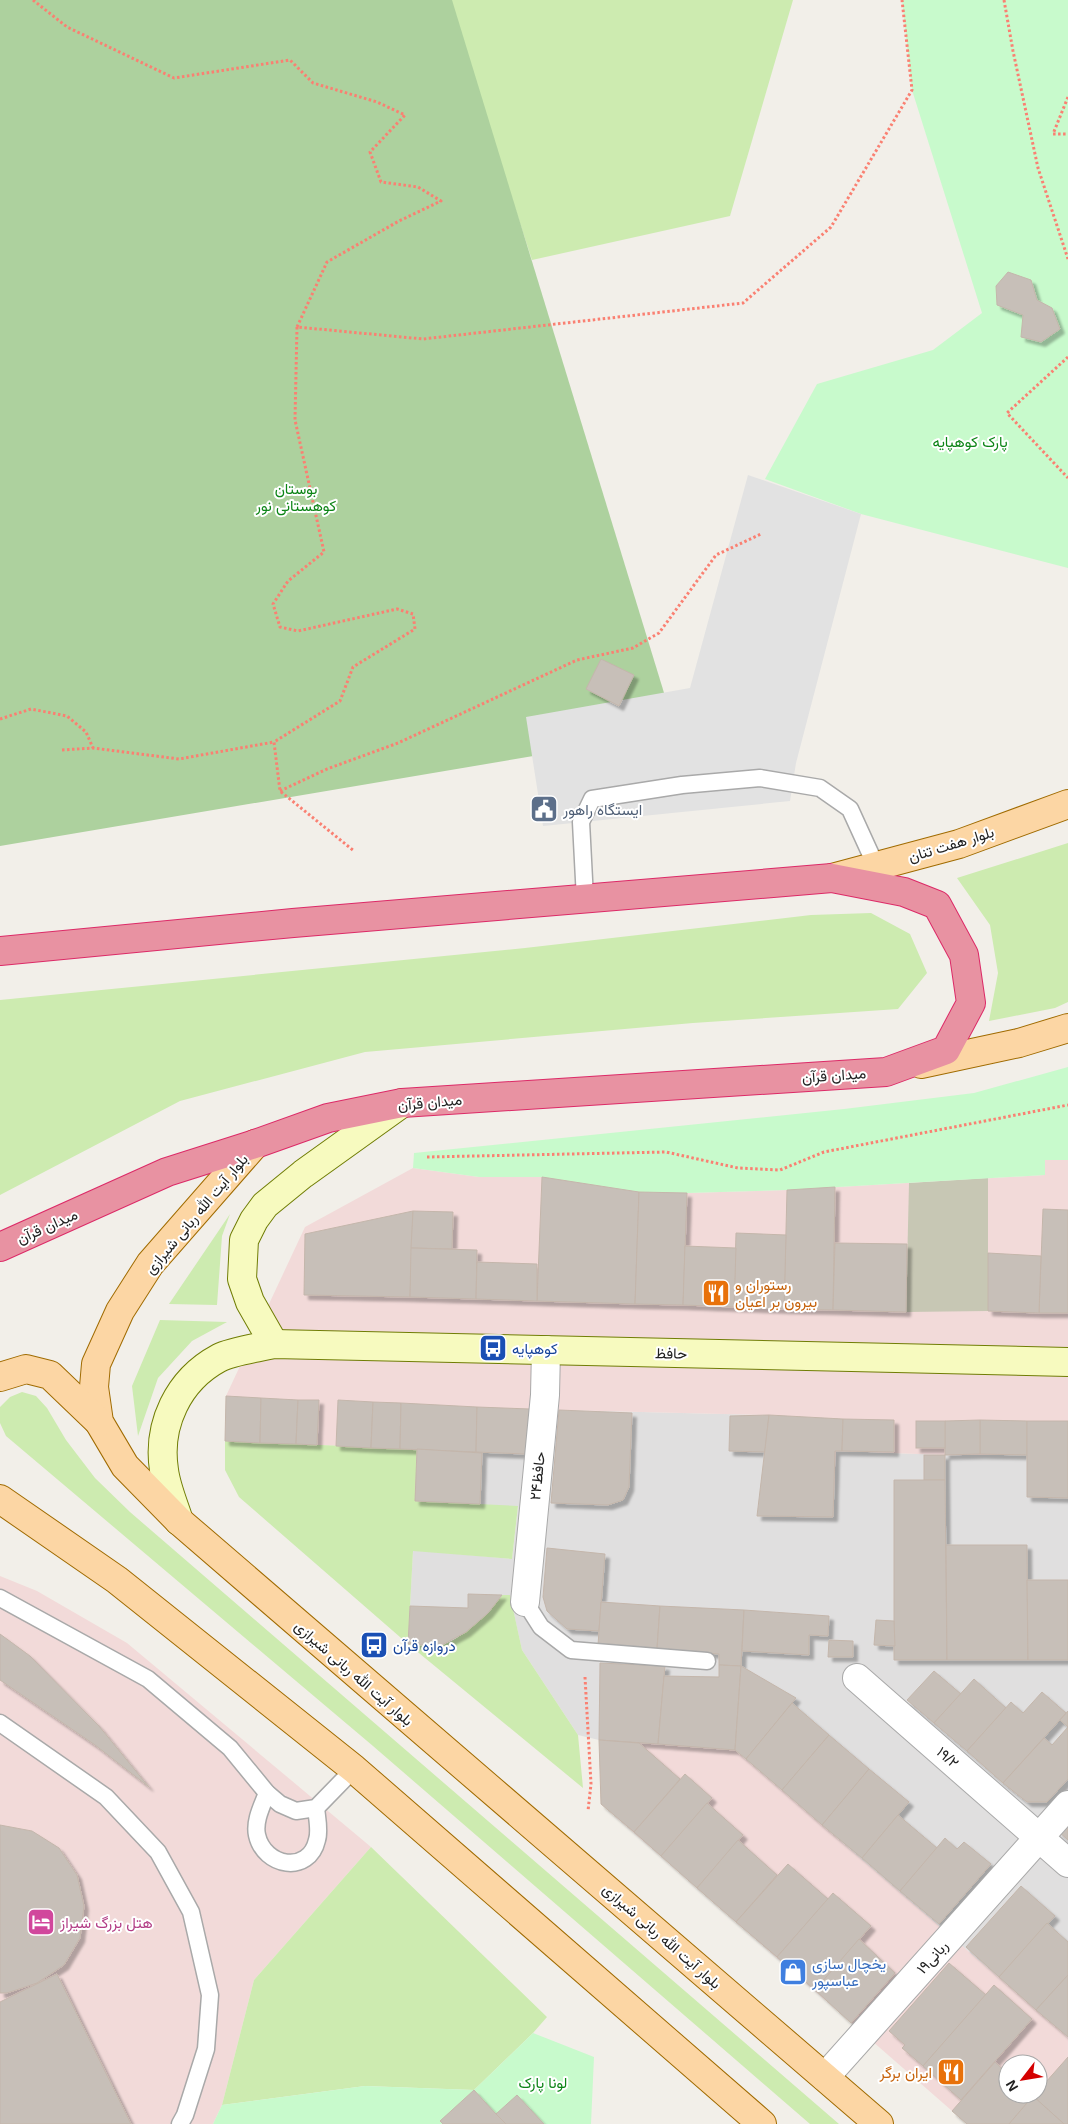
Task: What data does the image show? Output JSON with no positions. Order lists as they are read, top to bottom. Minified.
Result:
{"streets":{"highway":["میدان قرآن"],"main road":["بلوار هفت تنان","بلوار آیت الله ربانی شیرازی","حافظ"],"street":["حافظ۲۴","۱۹/۲","ربانی۱۹"]},"crossings":[["بلوار هفت تنان","میدان قرآن"],["میدان قرآن","بلوار آیت الله ربانی شیرازی"],["بلوار آیت الله ربانی شیرازی","حافظ"],["بلوار آیت الله ربانی شیرازی","ربانی۱۹"],["حافظ","حافظ۲۴"],["۱۹/۲","ربانی۱۹"]],"parks":["پارک کوهپایه","بوستان کوهستانی نور","لونا پارک"],"places":{"public building":["ایستگاه راهور"],"restaurant":["رستوران و بیرون بر اعيان","ایران برگر"],"bus stop":["کوهپایه","دروازه قرآن"],"hotel":["هتل بزرگ شیراز"],"shop":["یخچال سازی عباسپور"]},"north":"bottom left"}
